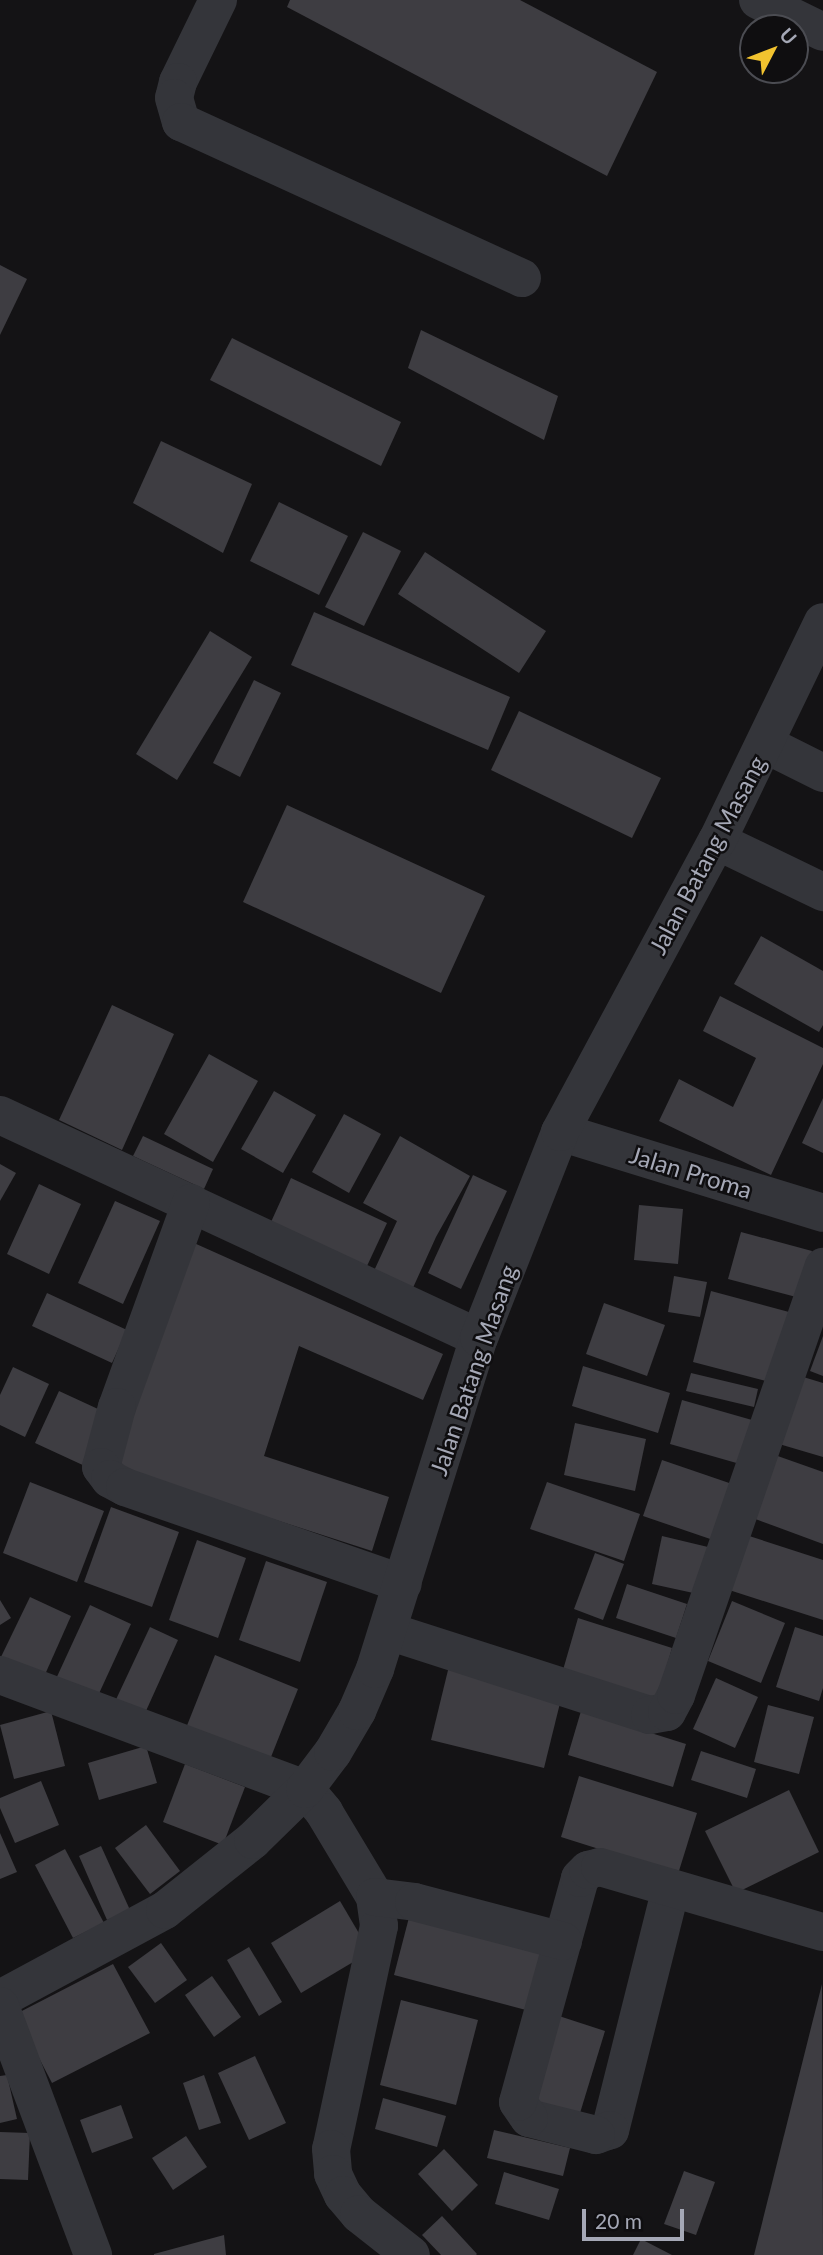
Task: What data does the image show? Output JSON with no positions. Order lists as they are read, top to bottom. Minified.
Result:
{"streets":{"street":["Jalan Batang Masang","Jalan Proma"]},"crossings":[["Jalan Batang Masang","Jalan Proma"]],"scale_bar":"20 m","north":"top right"}
